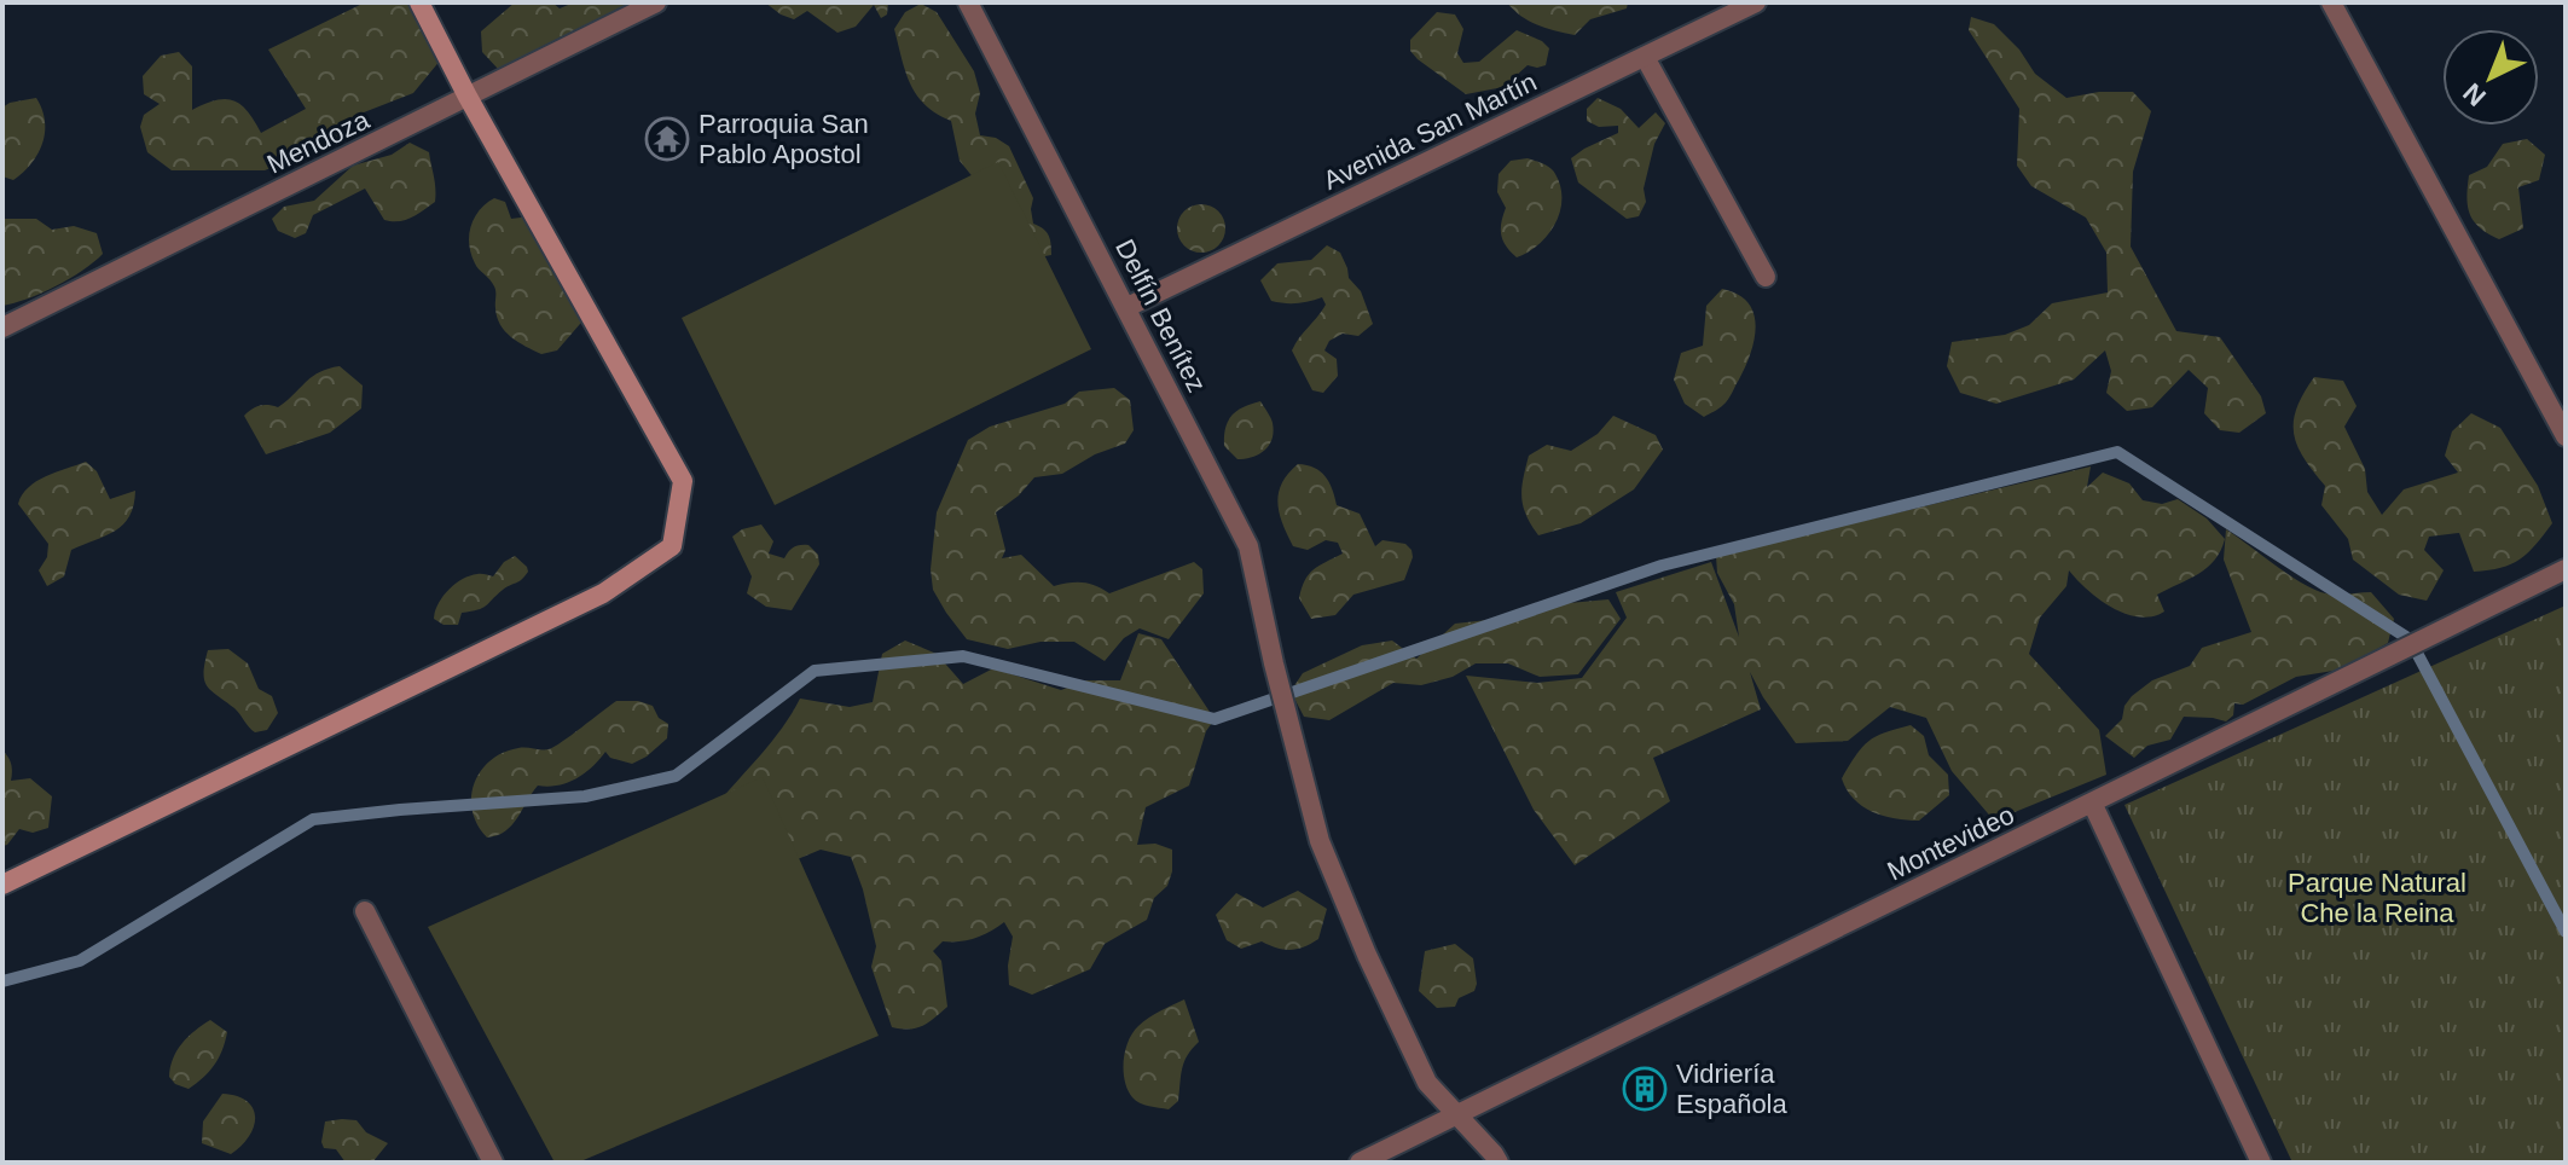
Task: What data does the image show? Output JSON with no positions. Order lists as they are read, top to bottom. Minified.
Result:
{"streets":{"street":["Avenida San Martín","Mendoza","Delfín Benítez","Montevideo"]},"crossings":[["Avenida San Martín","Delfín Benítez"],["Delfín Benítez","Montevideo"]],"parks":["Parque Natural Che la Reina"],"places":{"temple":["Parroquia San Pablo Apostol"],"building":["Vidriería Española"]},"north":"bottom left"}
